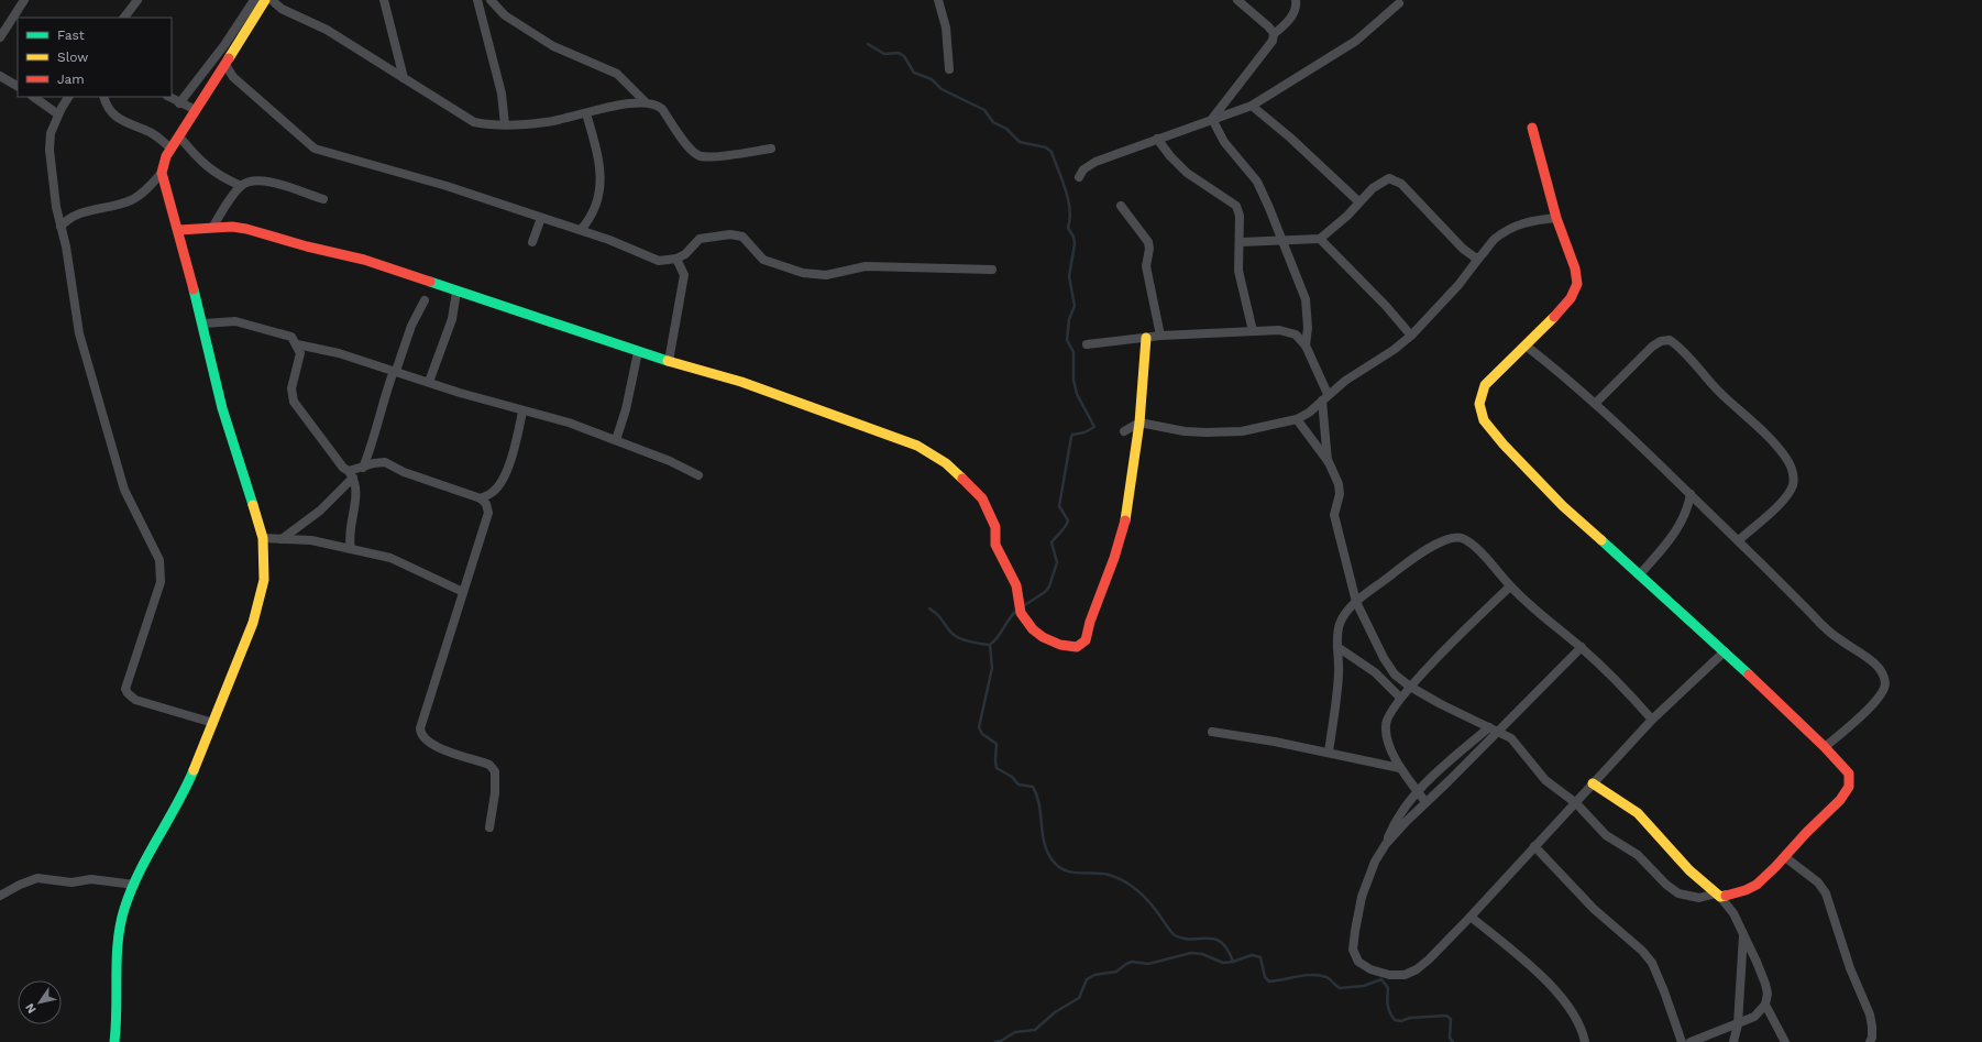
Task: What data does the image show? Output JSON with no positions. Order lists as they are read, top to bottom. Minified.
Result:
{"legend":["Fast","Slow","Jam"],"north":"bottom left"}
